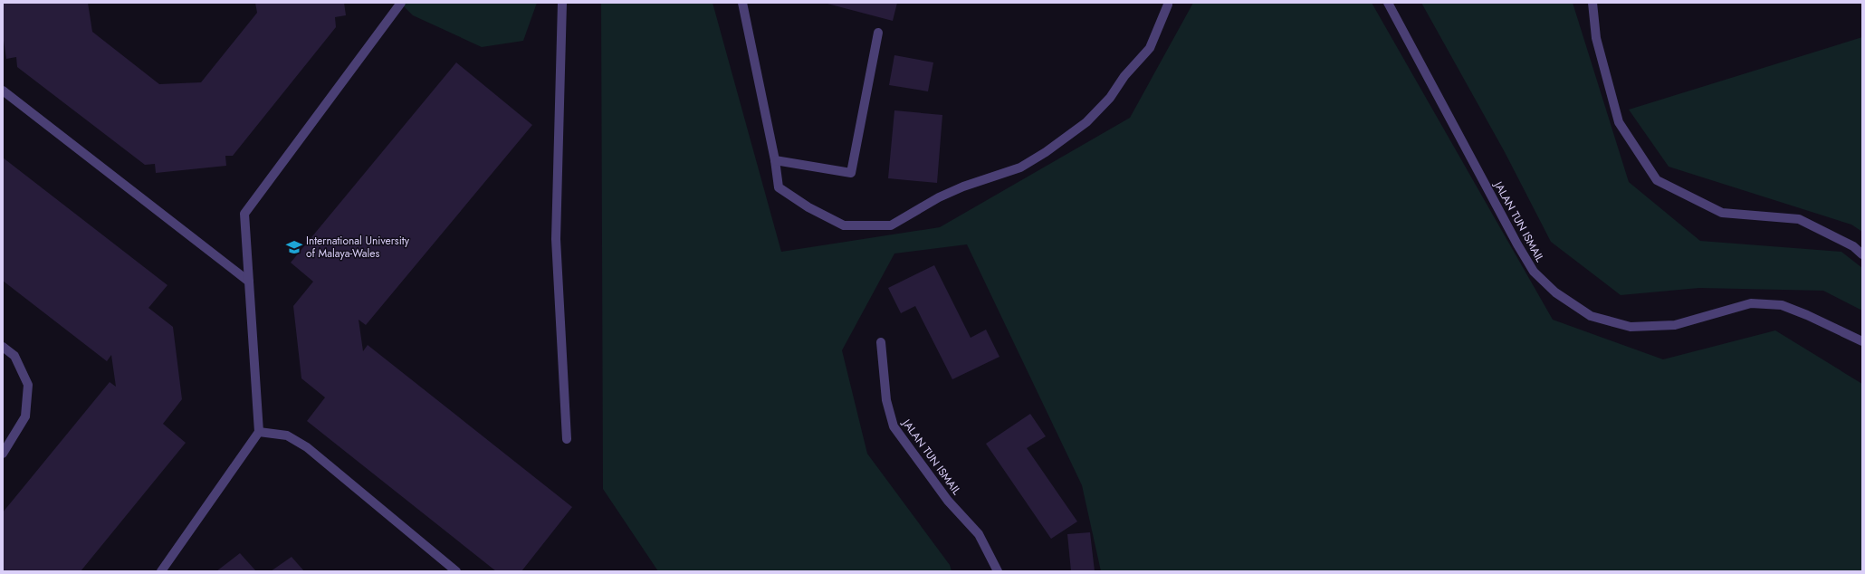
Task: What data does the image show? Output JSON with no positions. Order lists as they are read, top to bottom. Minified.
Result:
{"streets":{"street":["JALAN TUN ISMAIL"]},"places":{"school or university":["International University of Malaya-Wales"]}}
